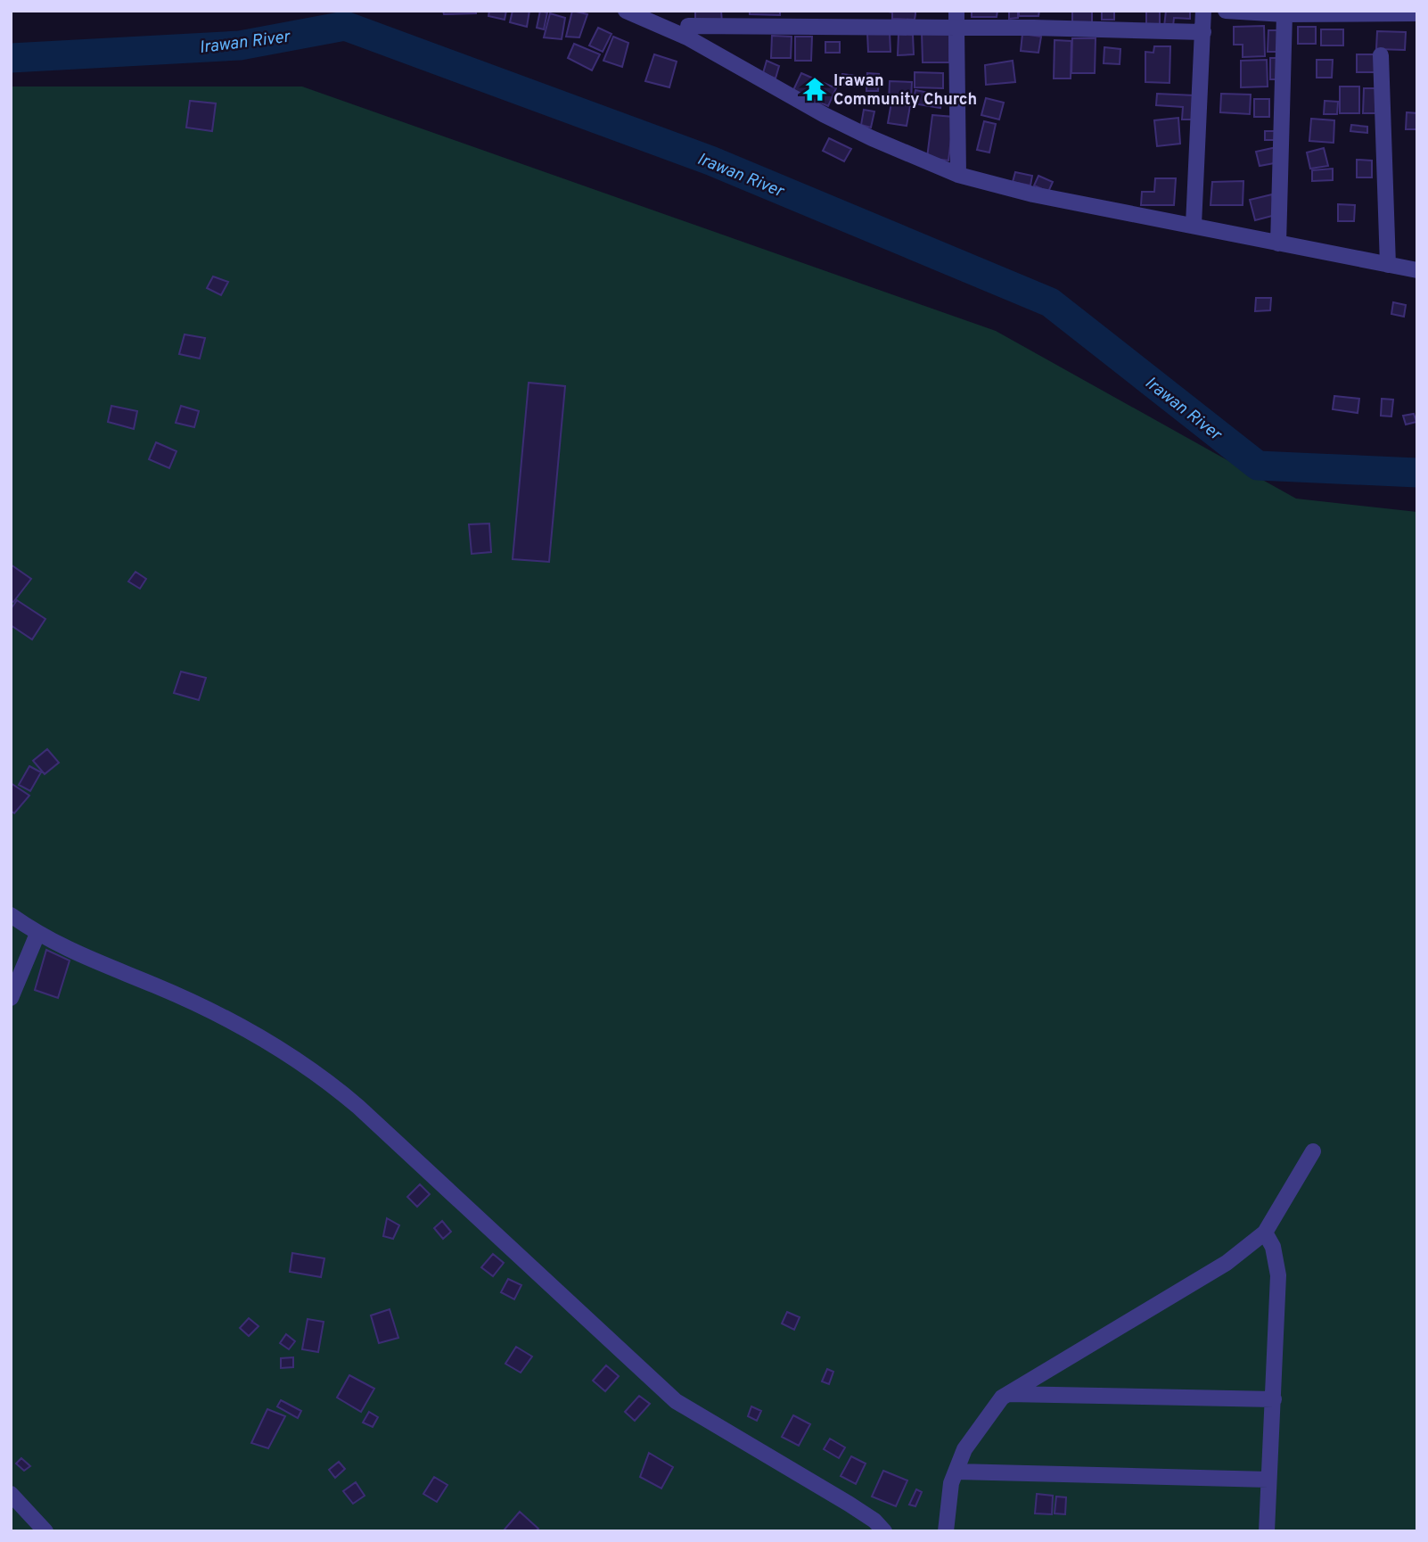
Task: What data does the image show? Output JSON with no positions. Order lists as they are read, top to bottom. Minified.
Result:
{"water":["Irawan River"],"places":{"temple":["Irawan Community Church"]}}
